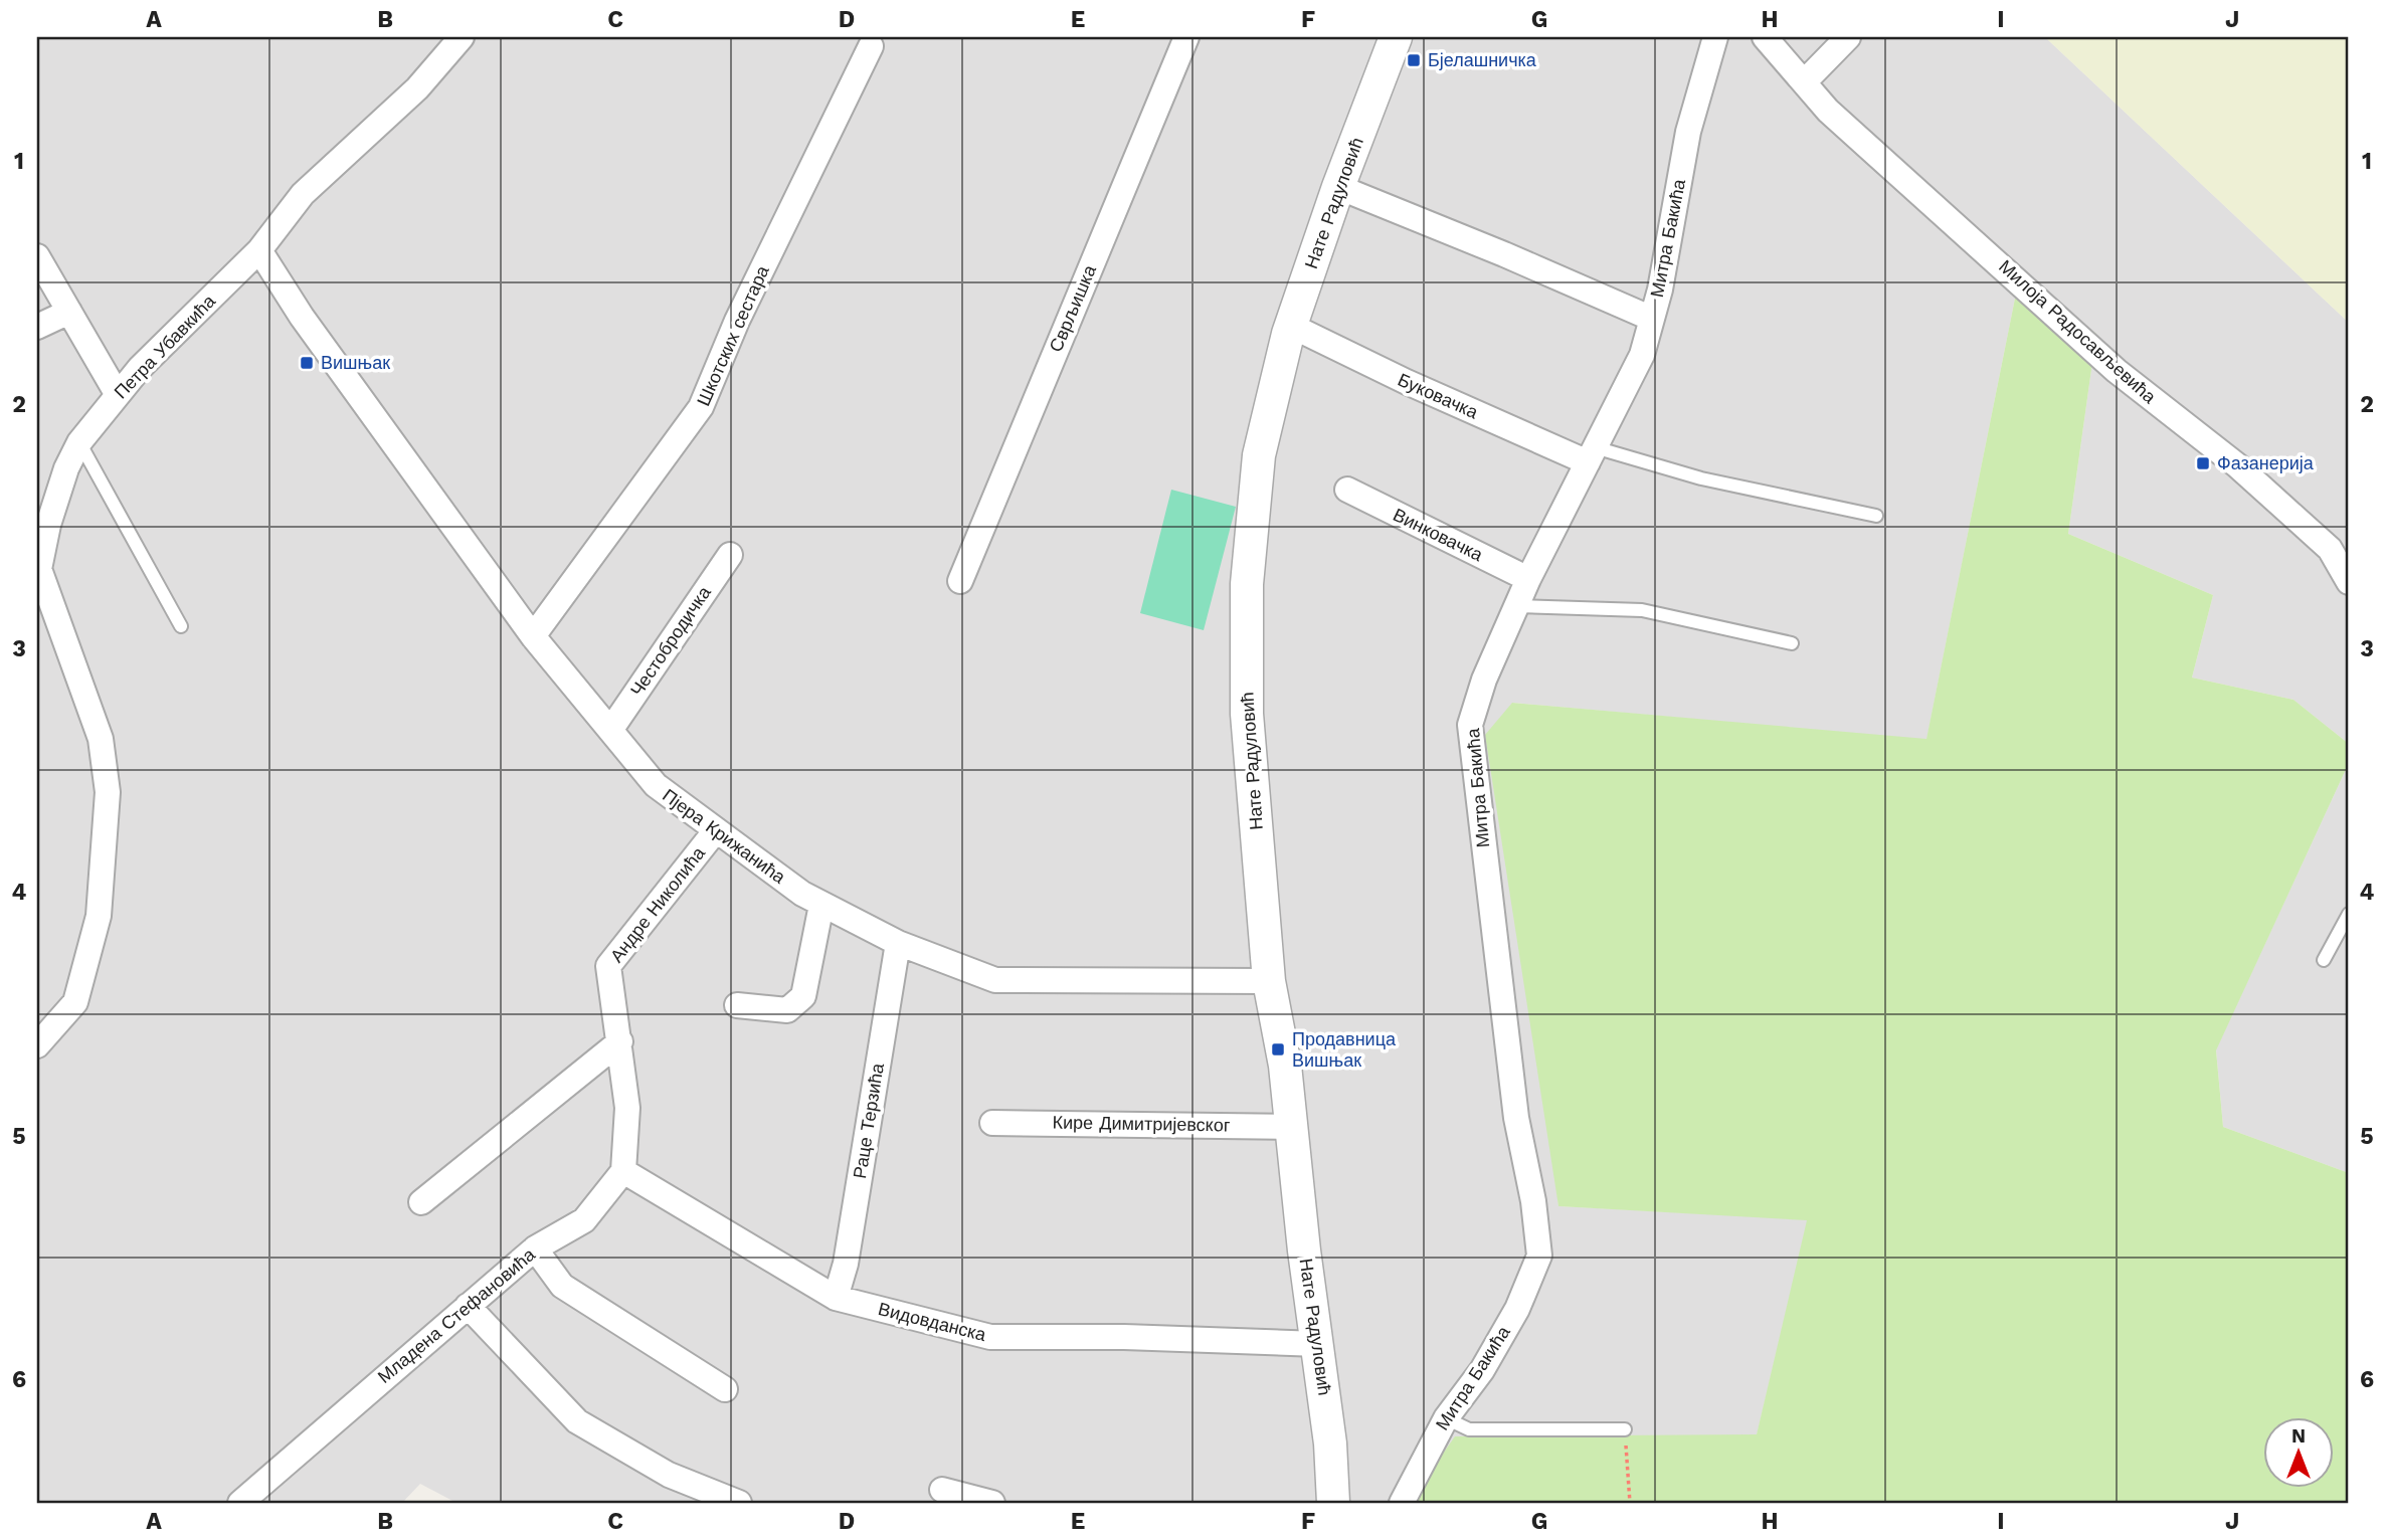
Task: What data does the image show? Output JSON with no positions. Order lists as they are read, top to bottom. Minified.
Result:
{"streets":{"street":["Нате Радуловић","Митра Бакића","Сврљишка","Милоја Радосављевића","Шкотских сестара","Петра Убавкића","Буковачка","Винковачка","Честобродичка","Пјера Крижанића","Андре Николића","Раце Терзића","Кире Димитријевског","Младена Стефановића","Видовданска"]},"crossings":[["Нате Радуловић","Буковачка"],["Нате Радуловић","Пјера Крижанића"],["Нате Радуловић","Кире Димитријевског"],["Нате Радуловић","Видовданска"],["Митра Бакића","Буковачка"],["Митра Бакића","Винковачка"],["Шкотских сестара","Пјера Крижанића"],["Петра Убавкића","Пјера Крижанића"],["Честобродичка","Пјера Крижанића"],["Пјера Крижанића","Андре Николића"],["Пјера Крижанића","Раце Терзића"],["Андре Николића","Младена Стефановића"],["Андре Николића","Видовданска"],["Раце Терзића","Видовданска"],["Младена Стефановића","Видовданска"]],"places":{"transit":["Бјелашничка","Вишњак","Фазанерија","Продавница Вишњак"]},"north":"top","grid":{"columns":["A","B","C","D","E","F","G","H","I","J"],"rows":["1","2","3","4","5","6"]}}
